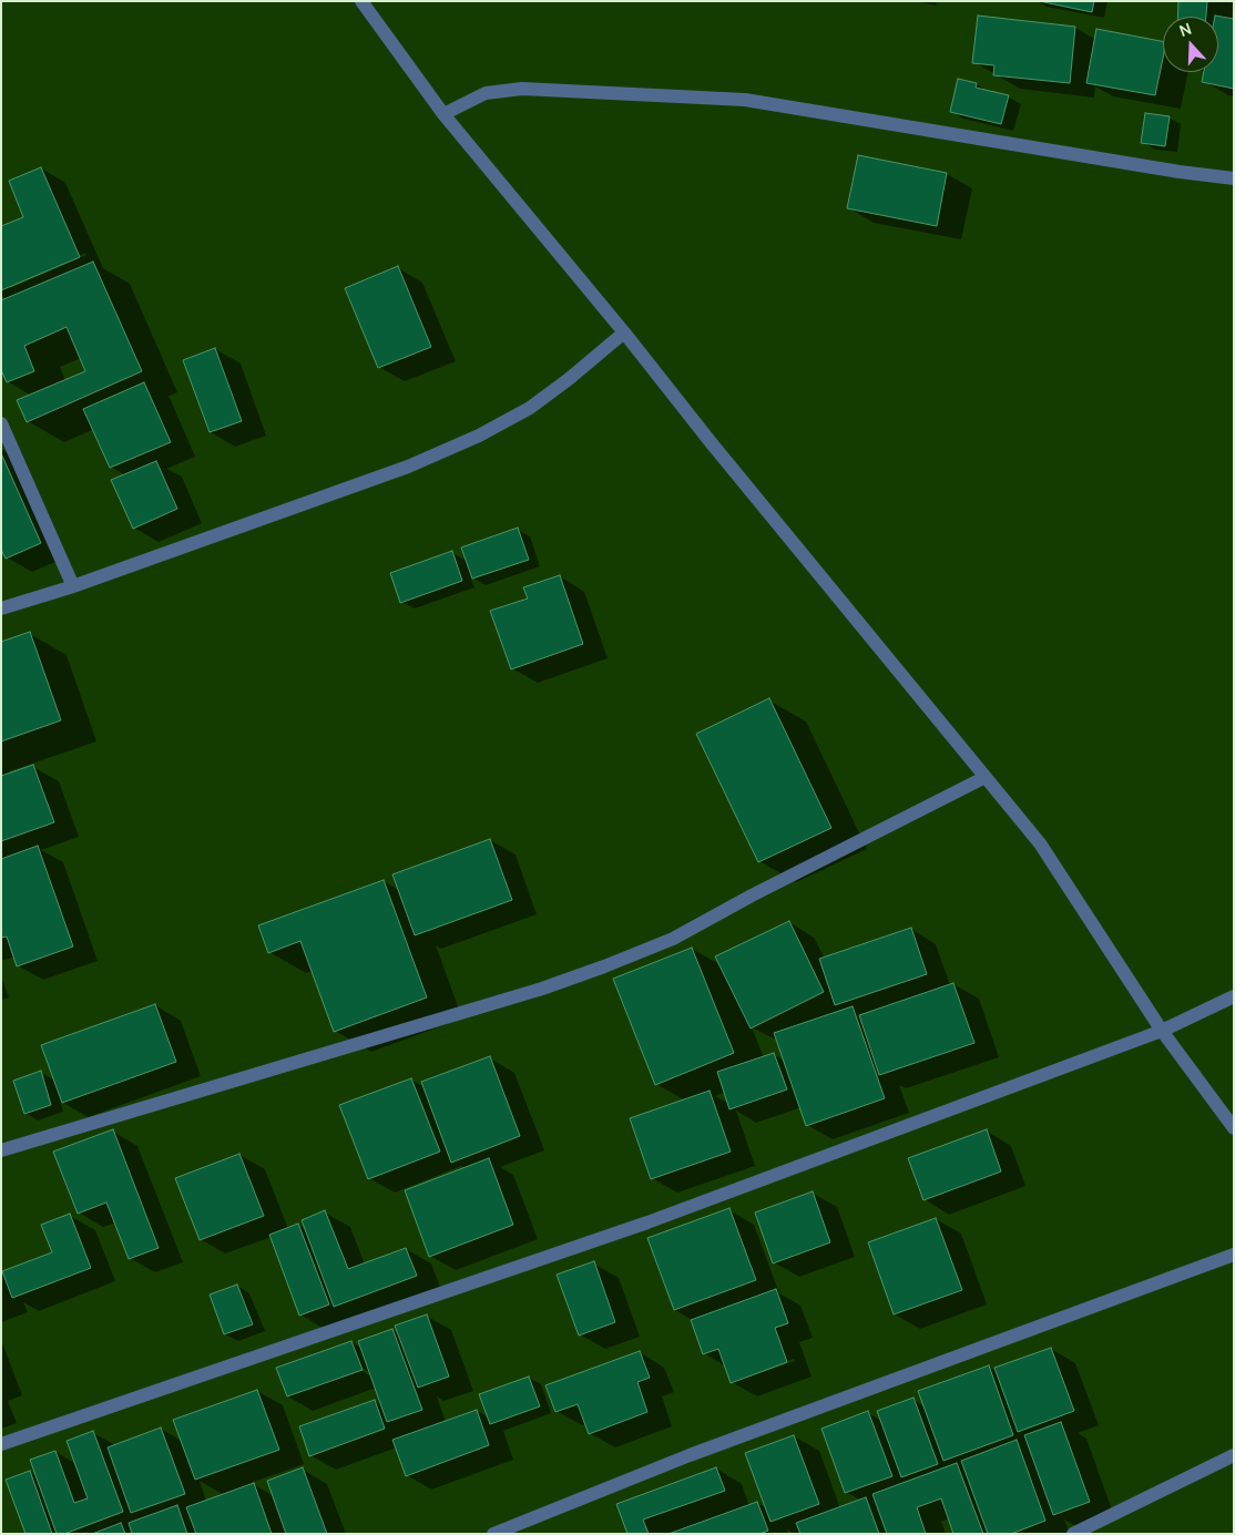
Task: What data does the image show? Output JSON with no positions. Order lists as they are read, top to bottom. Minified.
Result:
{"north":"top"}
